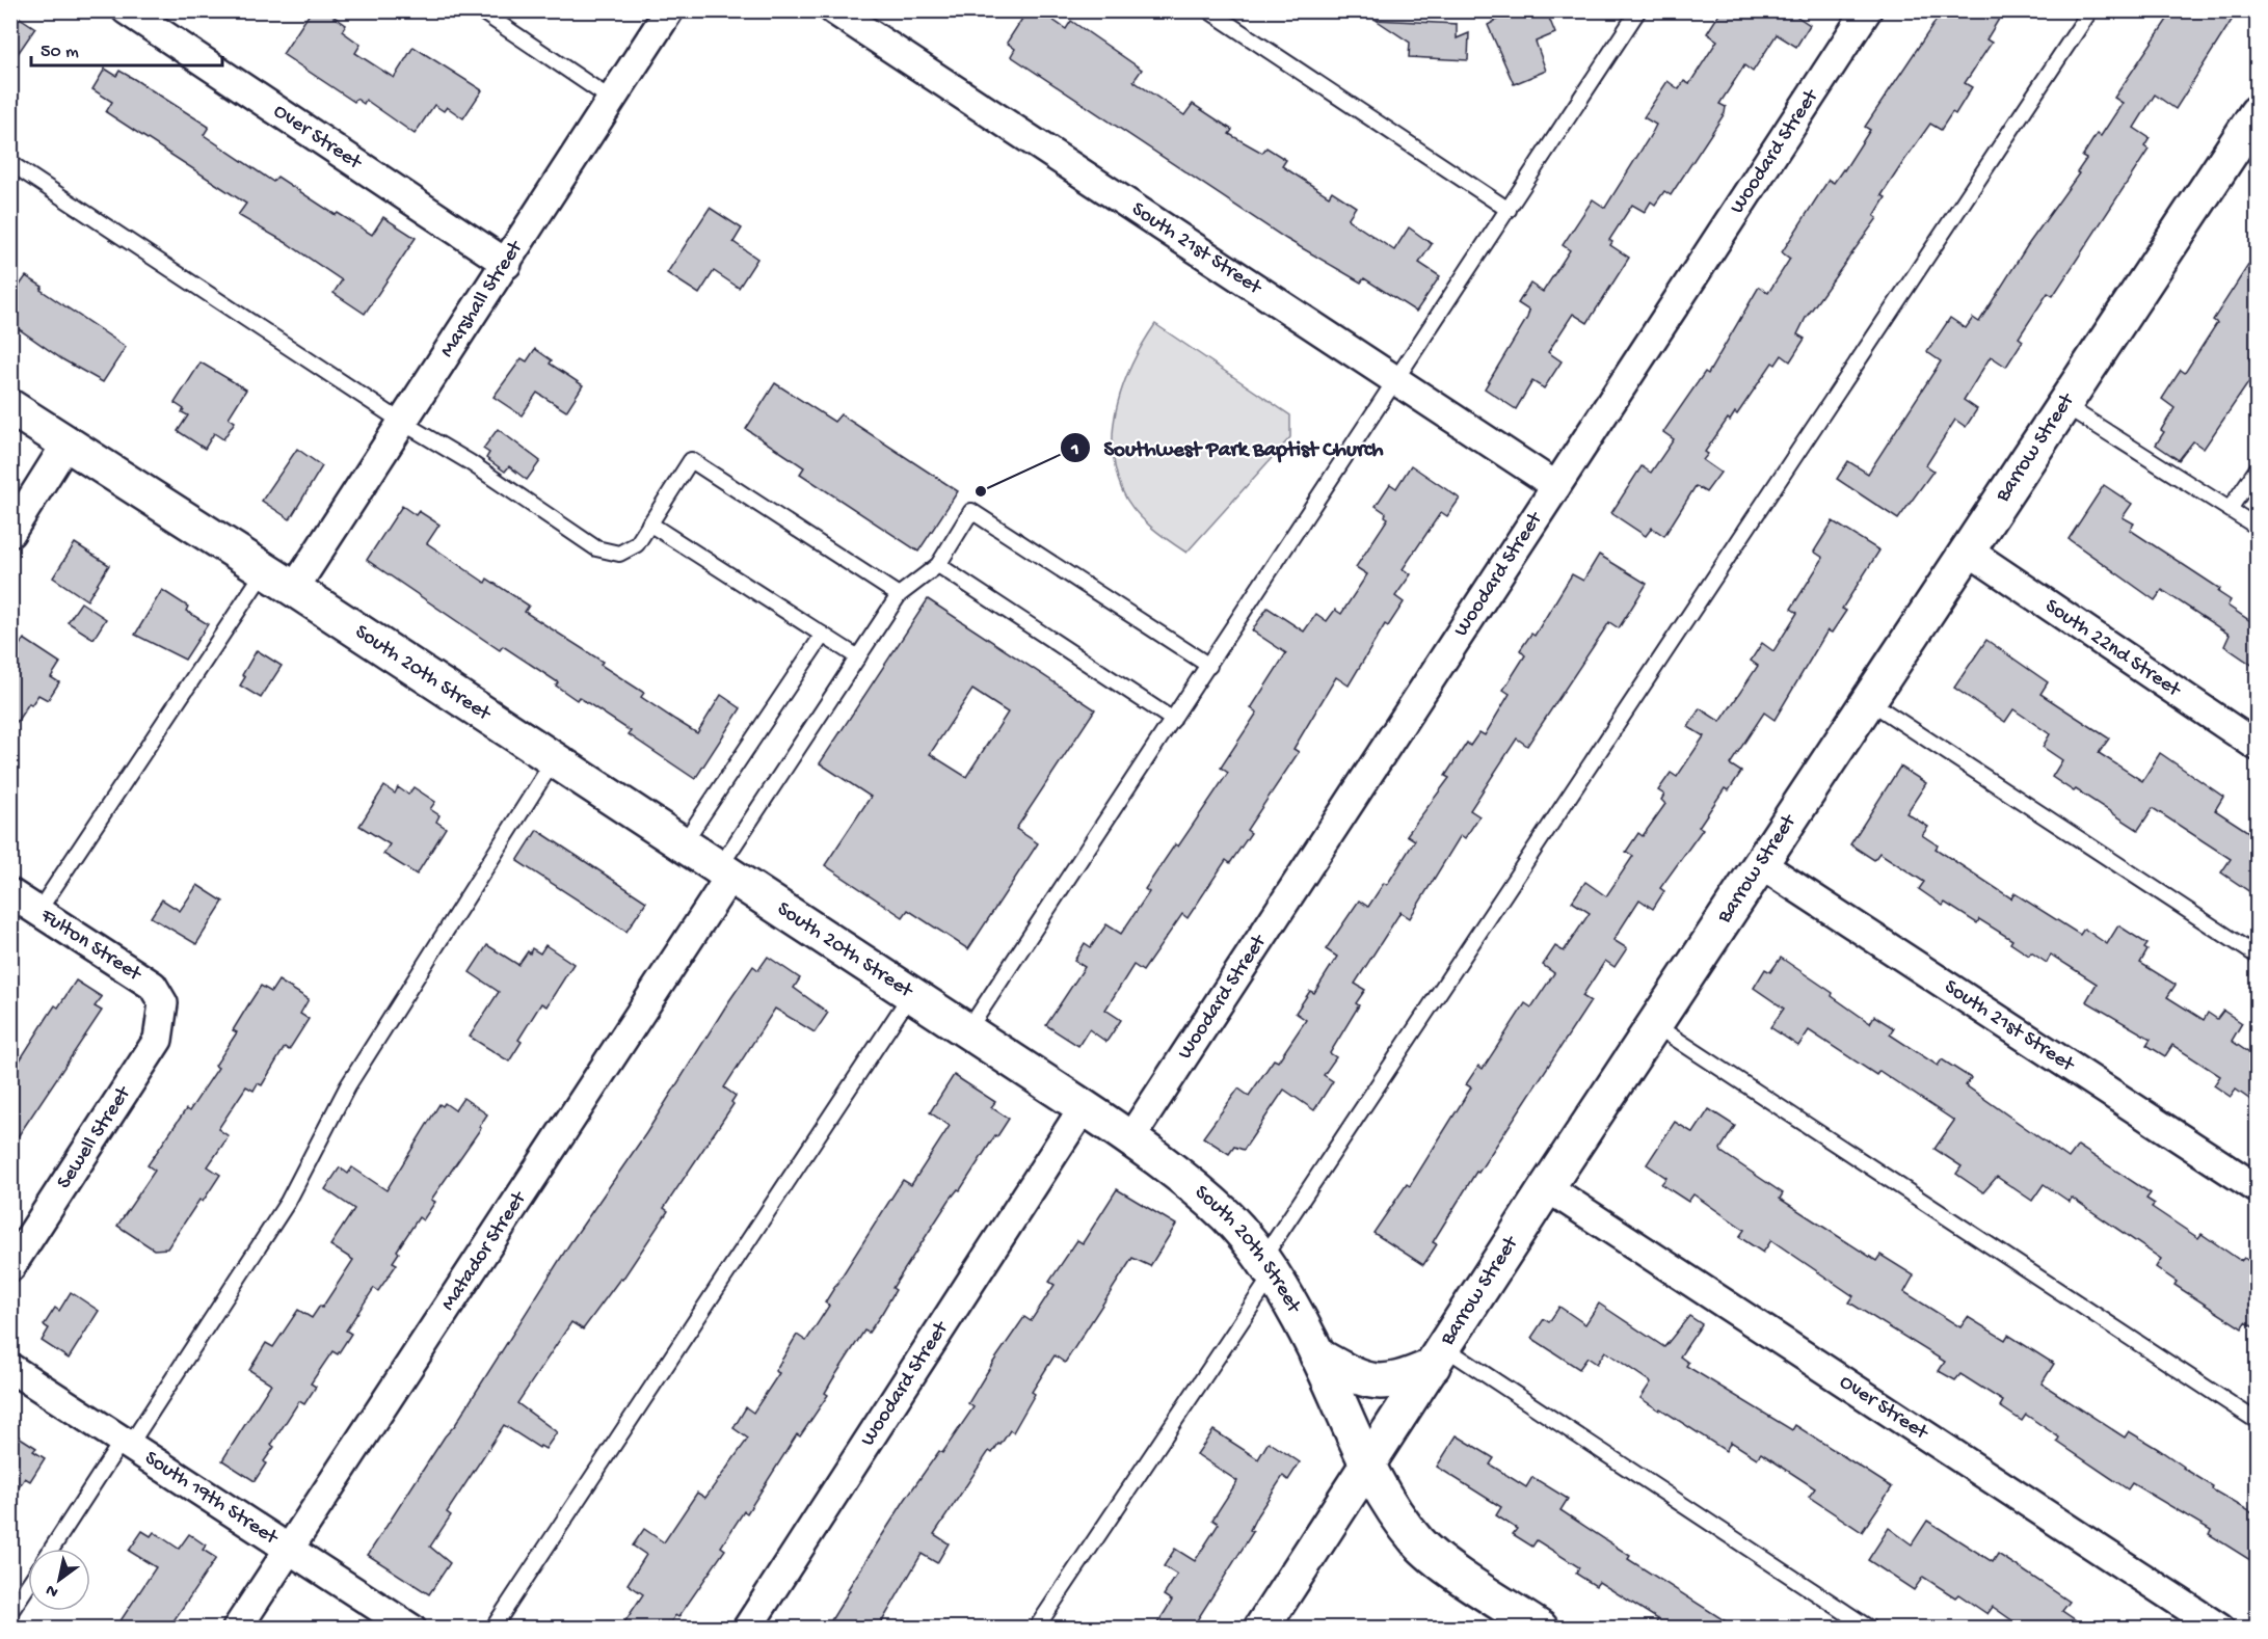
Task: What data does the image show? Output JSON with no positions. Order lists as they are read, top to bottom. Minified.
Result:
{"streets":{"street":["Over Street","Woodard Street","South 21st Street","Marshall Street","Barrow Street","South 22nd Street","South 20th Street","Fulton Street","Sewell Street","Matador Street","South 19th Street"]},"crossings":[["Over Street","Marshall Street"],["Over Street","Barrow Street"],["Woodard Street","South 21st Street"],["Woodard Street","South 20th Street"],["South 21st Street","Barrow Street"],["Marshall Street","South 20th Street"],["Barrow Street","South 22nd Street"],["Barrow Street","South 20th Street"],["South 20th Street","Matador Street"],["Fulton Street","Sewell Street"],["Matador Street","South 19th Street"]],"places":["Southwest Park Baptist Church"],"scale_bar":"50 m","north":"bottom left"}
